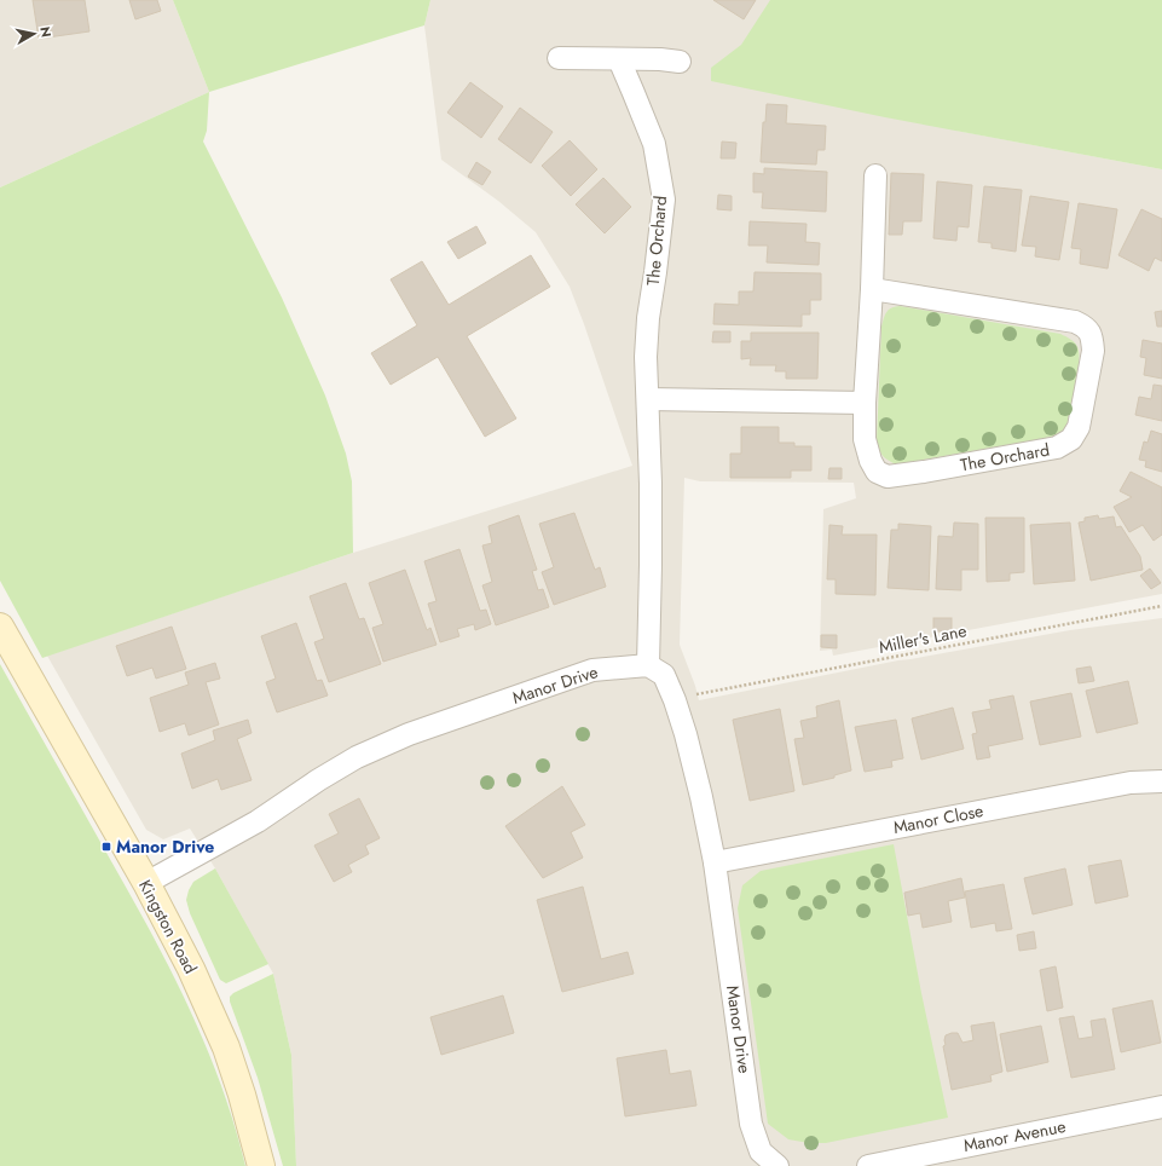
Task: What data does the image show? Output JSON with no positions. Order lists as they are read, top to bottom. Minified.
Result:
{"streets":{"main road":["Kingston Road"],"street":["The Orchard","Manor Drive","Manor Close","Manor Avenue"],"path":["Miller's Lane"]},"crossings":[["The Orchard","Manor Drive"],["Manor Drive","Manor Close"],["Manor Drive","Kingston Road"]],"places":{"transit":["Manor Drive"]},"north":"right"}
